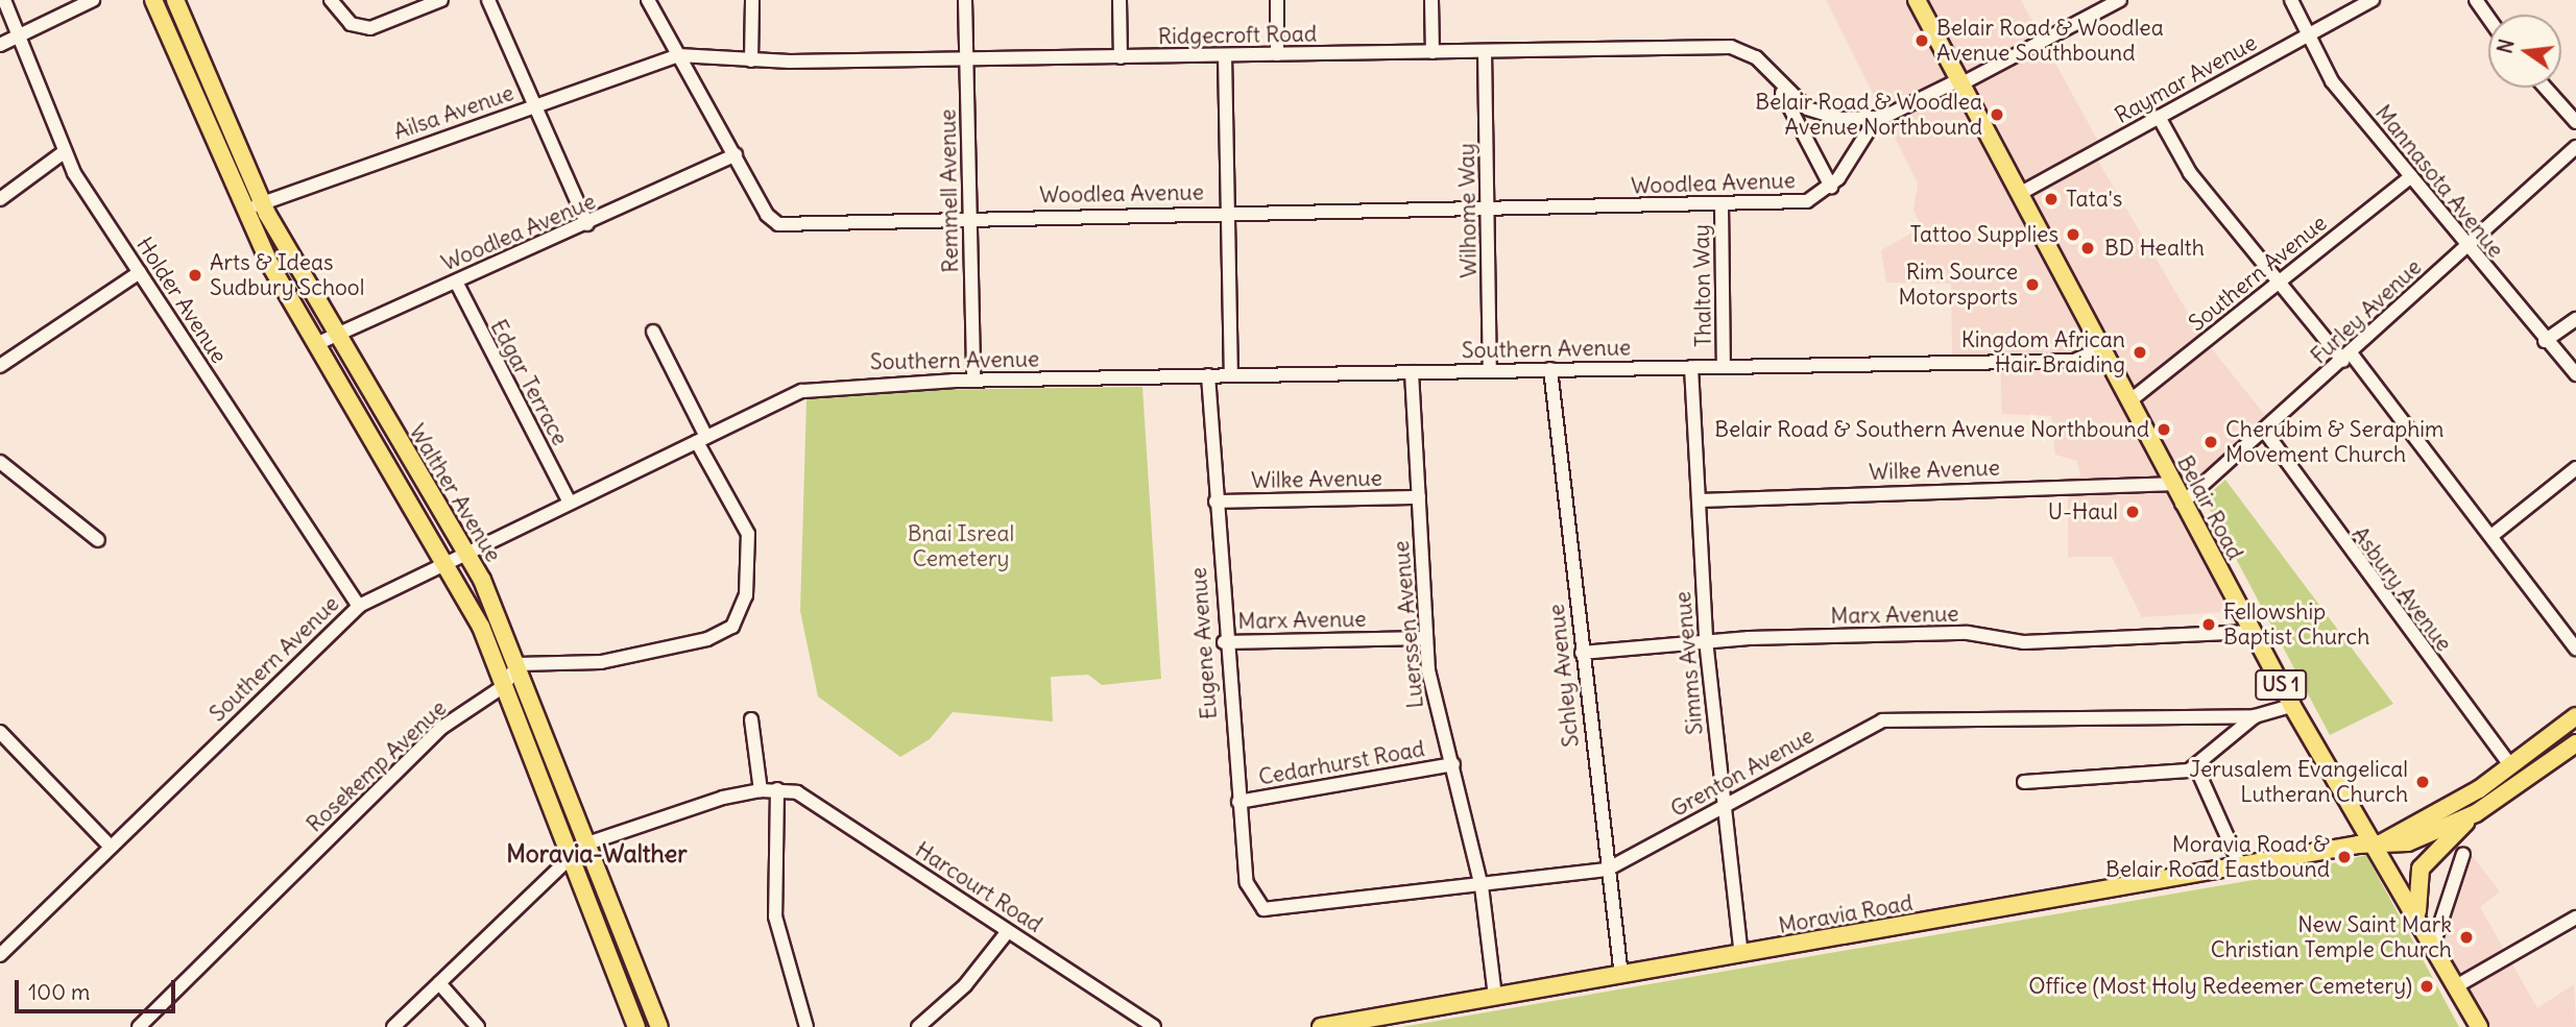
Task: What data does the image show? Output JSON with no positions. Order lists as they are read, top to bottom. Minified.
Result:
{"streets":{"main road":["Walther Avenue","Belair Road","US 1","Moravia Road"],"street":["Ridgecroft Road","Raymar Avenue","Ailsa Avenue","Mannasota Avenue","Woodlea Avenue","Remmell Avenue","Wilhome Way","Southern Avenue","Thalton Way","Holder Avenue","Furley Avenue","Edgar Terrace","Wilke Avenue","Asbury Avenue","Marx Avenue","Luerssen Avenue","Eugene Avenue","Simms Avenue","Schley Avenue","Cedarhurst Road","Rosekemp Avenue","Grenton Avenue","Harcourt Road"]},"crossings":[["Ridgecroft Road","Ailsa Avenue"],["Ridgecroft Road","Woodlea Avenue"],["Ridgecroft Road","Remmell Avenue"],["Ridgecroft Road","Wilhome Way"],["Raymar Avenue","Mannasota Avenue"],["Raymar Avenue","Belair Road"],["Ailsa Avenue","Walther Avenue"],["Mannasota Avenue","Southern Avenue"],["Mannasota Avenue","Furley Avenue"],["Woodlea Avenue","Remmell Avenue"],["Woodlea Avenue","Wilhome Way"],["Woodlea Avenue","Thalton Way"],["Woodlea Avenue","Edgar Terrace"],["Woodlea Avenue","Walther Avenue"],["Remmell Avenue","Southern Avenue"],["Wilhome Way","Southern Avenue"],["Southern Avenue","Thalton Way"],["Southern Avenue","Holder Avenue"],["Southern Avenue","Edgar Terrace"],["Southern Avenue","Walther Avenue"],["Southern Avenue","Belair Road"],["Southern Avenue","Luerssen Avenue"],["Southern Avenue","Eugene Avenue"],["Southern Avenue","Simms Avenue"],["Southern Avenue","Schley Avenue"],["Furley Avenue","Belair Road"],["Furley Avenue","Asbury Avenue"],["Wilke Avenue","Belair Road"],["Wilke Avenue","Luerssen Avenue"],["Wilke Avenue","Eugene Avenue"],["Wilke Avenue","Simms Avenue"],["Walther Avenue","Rosekemp Avenue"],["Belair Road","Marx Avenue"],["Belair Road","Moravia Road"],["Asbury Avenue","Moravia Road"],["Marx Avenue","Luerssen Avenue"],["Marx Avenue","Eugene Avenue"],["Marx Avenue","Simms Avenue"],["Marx Avenue","Schley Avenue"],["Luerssen Avenue","Cedarhurst Road"],["Luerssen Avenue","Grenton Avenue"],["Luerssen Avenue","Moravia Road"],["Eugene Avenue","Cedarhurst Road"],["Eugene Avenue","Grenton Avenue"],["Simms Avenue","Grenton Avenue"],["Simms Avenue","Moravia Road"],["Schley Avenue","Grenton Avenue"],["Schley Avenue","Moravia Road"]],"districts":["Moravia-Walther"],"parks":["Bnai Isreal Cemetery"],"places":["Belair Road & Woodlea Avenue Southbound","Belair Road & Woodlea Avenue Northbound","Tata's","Tattoo Supplies","BD Health","Arts & Ideas Sudbury School","Rim Source Motorsports","Kingdom African Hair Braiding","Belair Road & Southern Avenue Northbound","Cherubim & Seraphim Movement Church","U-Haul","Fellowship Baptist Church","Jerusalem Evangelical Lutheran Church","Moravia Road & Belair Road Eastbound","New Saint Mark Christian Temple Church","Office (Most Holy Redeemer Cemetery)"],"scale_bar":"100 m","north":"left"}
